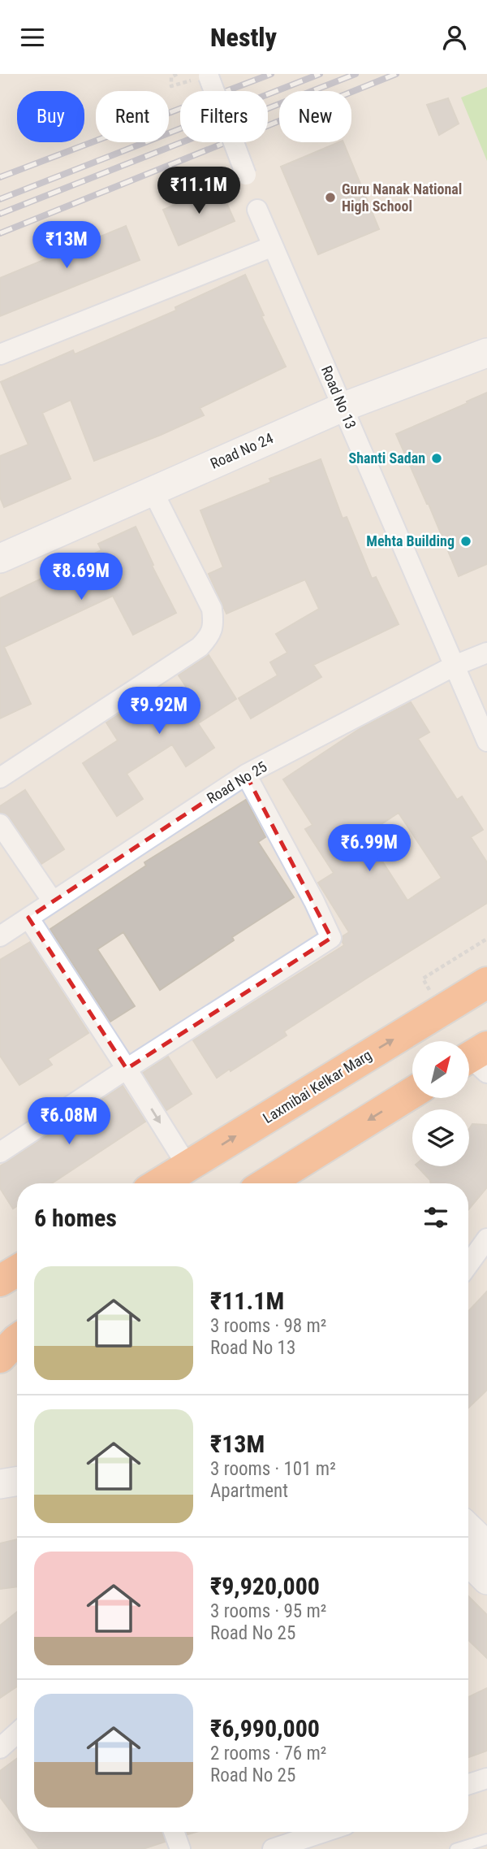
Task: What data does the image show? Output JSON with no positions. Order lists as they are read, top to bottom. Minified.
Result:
{"streets":{"highway":["Laxmibai Kelkar Marg"],"street":["Road No 13","Road No 24","Road No 25"]},"crossings":[["Road No 13","Road No 24"],["Road No 13","Road No 25"]],"places":["Guru Nanak National High School","Shanti Sadan","Mehta Building"],"north":"top right","page":{"header":"Nestly","chip":["Buy","Rent","Filters","New"],"price":["₹11.1M","₹13M","₹8.69M","₹9.92M","₹6.99M","₹6.08M"],"heading":"6 homes","list":[{"name":"₹11.1M","note":"3 rooms · 98 m² · Road No 13"},{"name":"₹13M","note":"3 rooms · 101 m² · Apartment"},{"name":"₹9,920,000","note":"3 rooms · 95 m² · Road No 25"},{"name":"₹6,990,000","note":"2 rooms · 76 m² · Road No 25"}]}}
